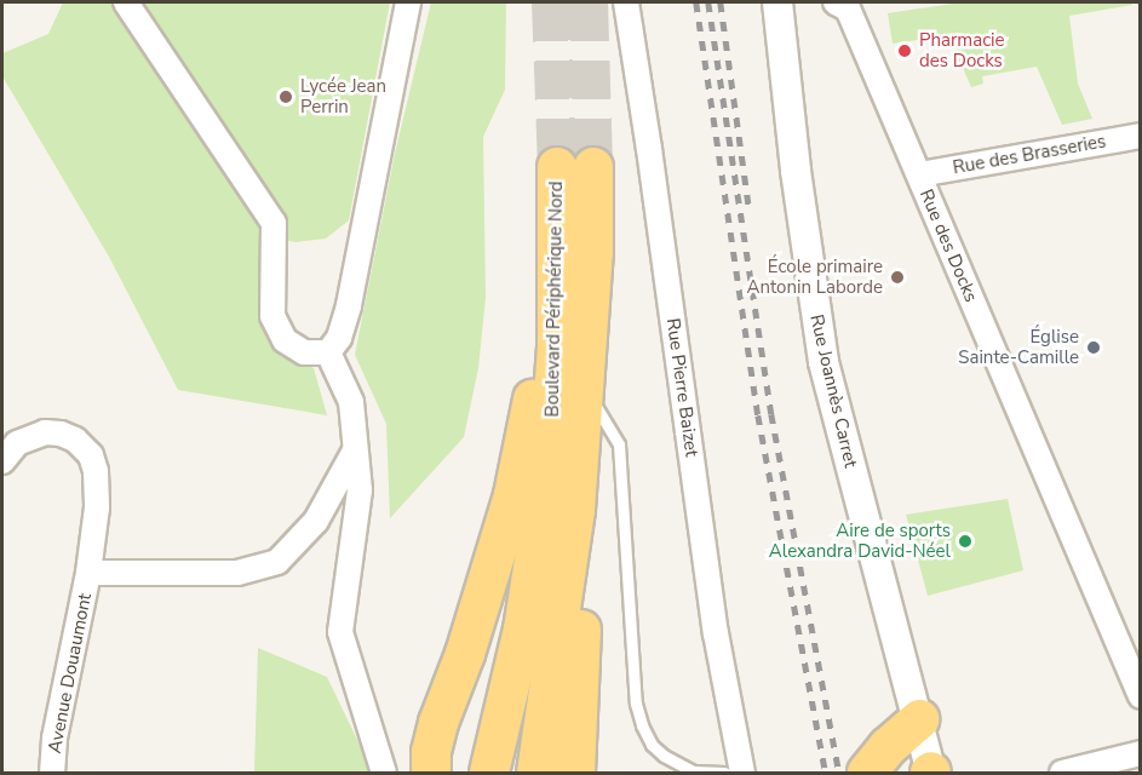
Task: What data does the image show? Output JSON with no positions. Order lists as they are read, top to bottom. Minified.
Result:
{"streets":{"highway":["Boulevard Périphérique Nord"],"street":["Rue des Brasseries","Rue des Docks","Rue Pierre Baizet","Rue Joannès Carret","Avenue Douaumont"]},"crossings":[["Rue des Brasseries","Rue des Docks"]],"places":["Pharmacie des Docks","Lycée Jean Perrin","École primaire Antonin Laborde","Église Sainte-Camille","Aire de sports Alexandra David-Néel"]}
